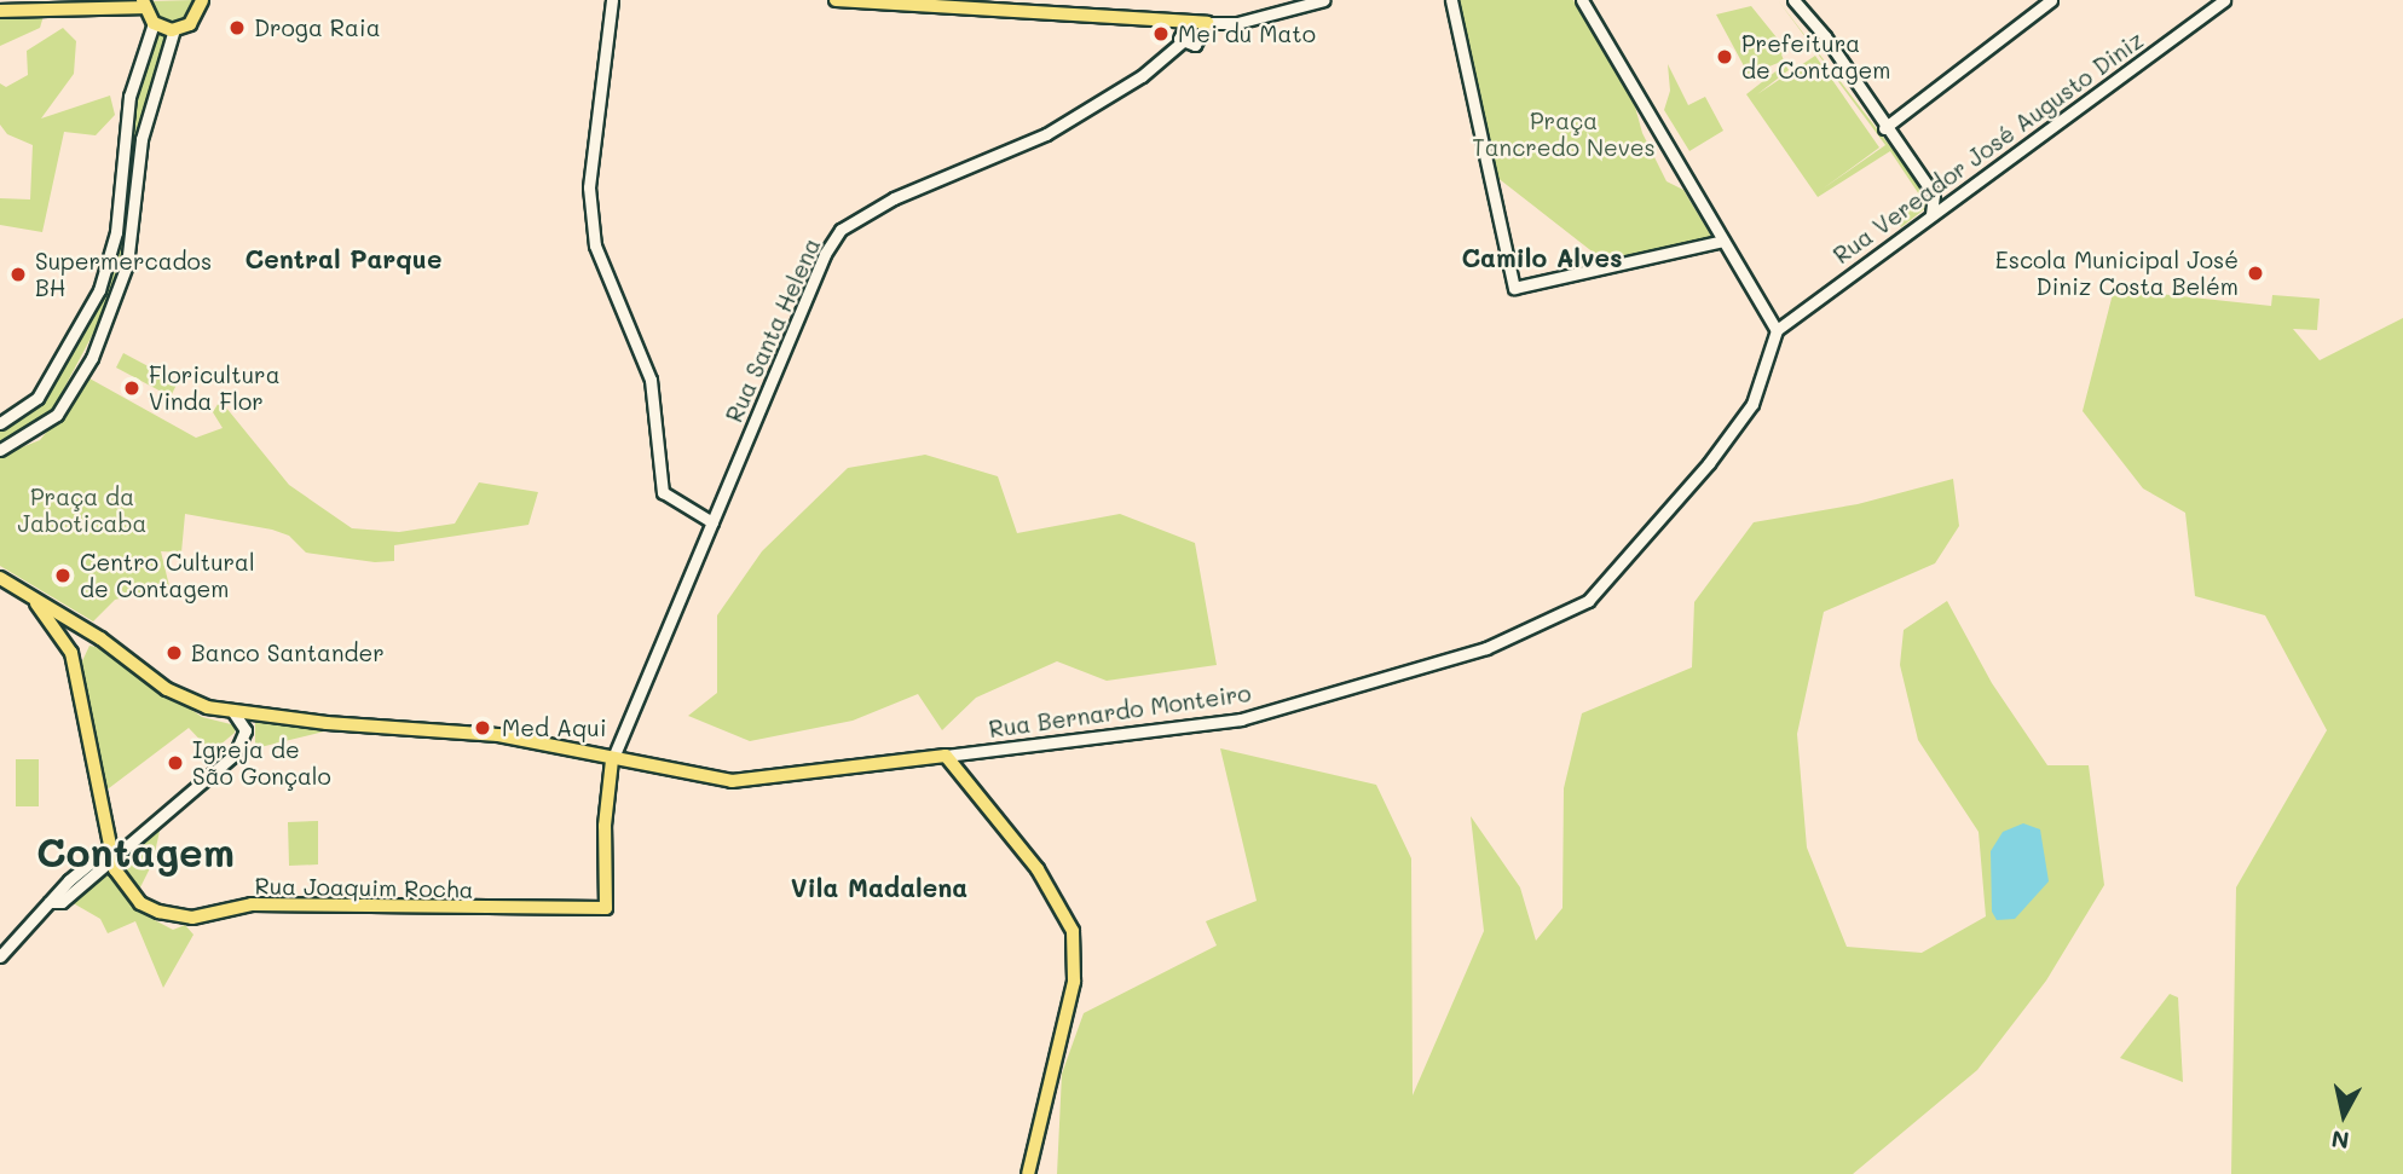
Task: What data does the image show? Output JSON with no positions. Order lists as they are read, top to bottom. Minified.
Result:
{"streets":{"main road":["Rua Bernardo Monteiro","Rua Joaquim Rocha"],"street":["Rua Vereador José Augusto Diniz","Rua Santa Helena"]},"crossings":[["Rua Vereador José Augusto Diniz","Rua Bernardo Monteiro"],["Rua Santa Helena","Rua Bernardo Monteiro"],["Rua Santa Helena","Rua Joaquim Rocha"],["Rua Bernardo Monteiro","Rua Joaquim Rocha"]],"districts":["Camilo Alves","Central Parque","Contagem","Vila Madalena"],"parks":["Praça Tancredo Neves","Praça da Jaboticaba"],"places":["Droga Raia","Mei du Mato","Prefeitura de Contagem","Escola Municipal José Diniz Costa Belém","Supermercados BH","Floricultura Vinda Flor","Centro Cultural de Contagem","Banco Santander","Med Aqui","Igreja de São Gonçalo"],"north":"bottom"}
